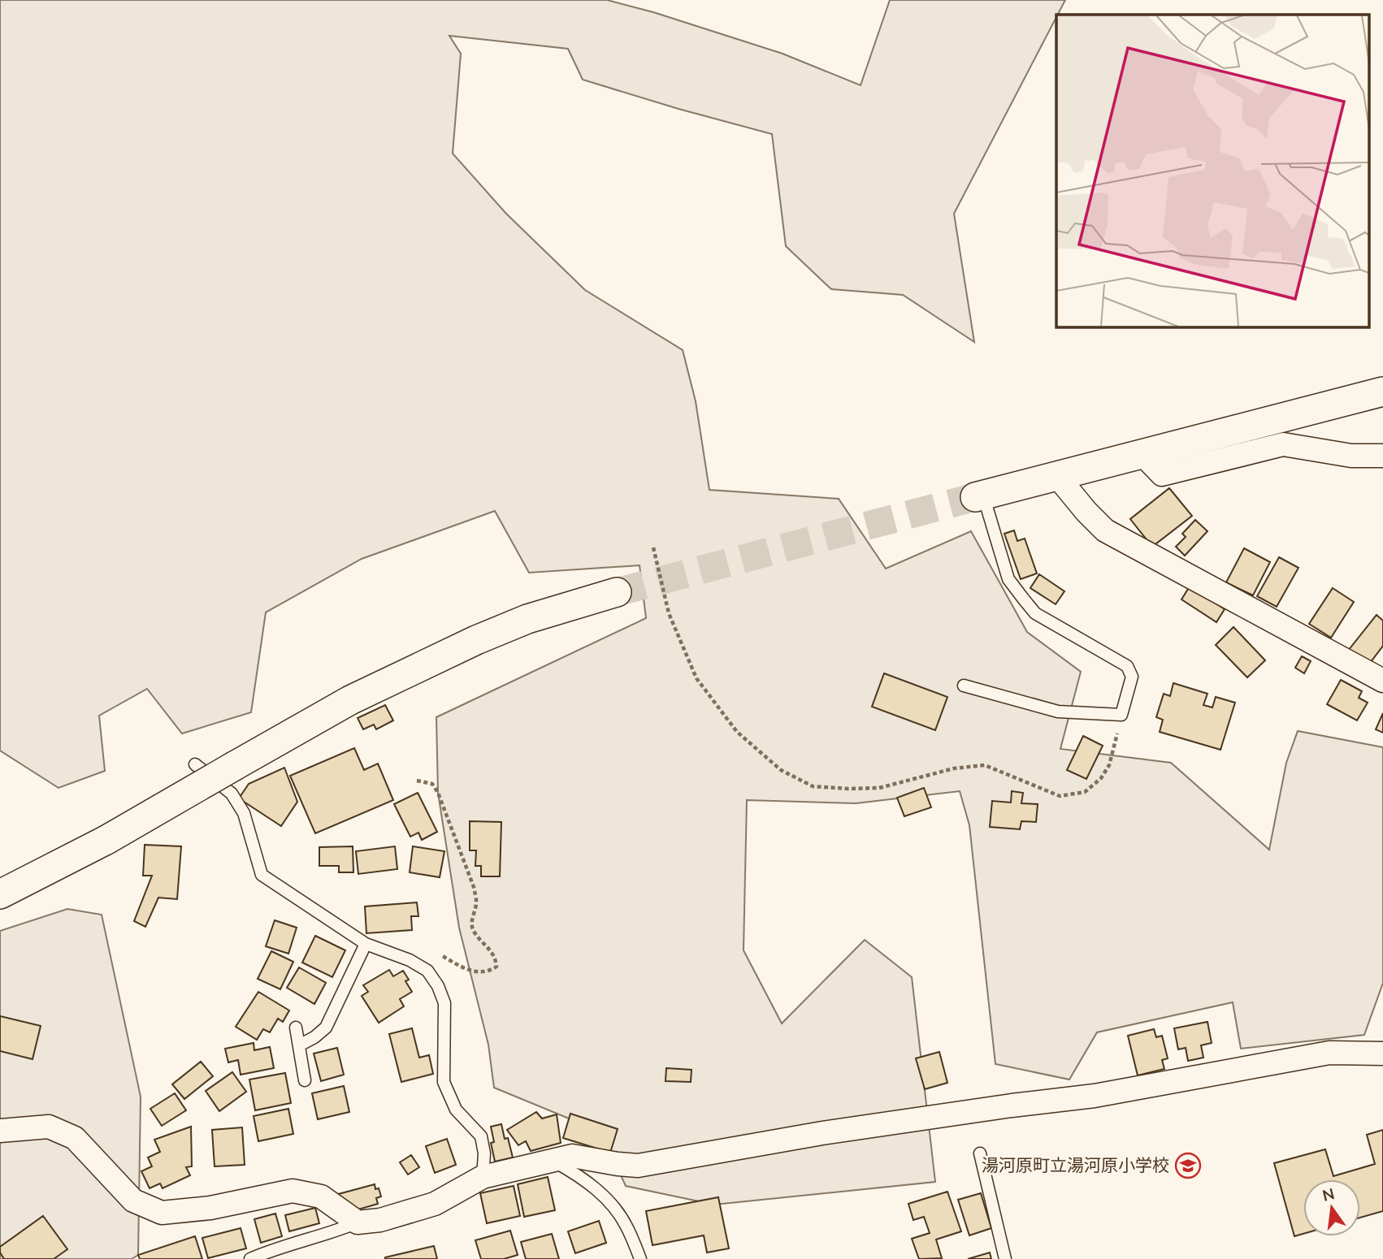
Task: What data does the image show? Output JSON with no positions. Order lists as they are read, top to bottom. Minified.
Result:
{"places":{"school or university":["湯河原町立湯河原小学校"]},"north":"top"}
